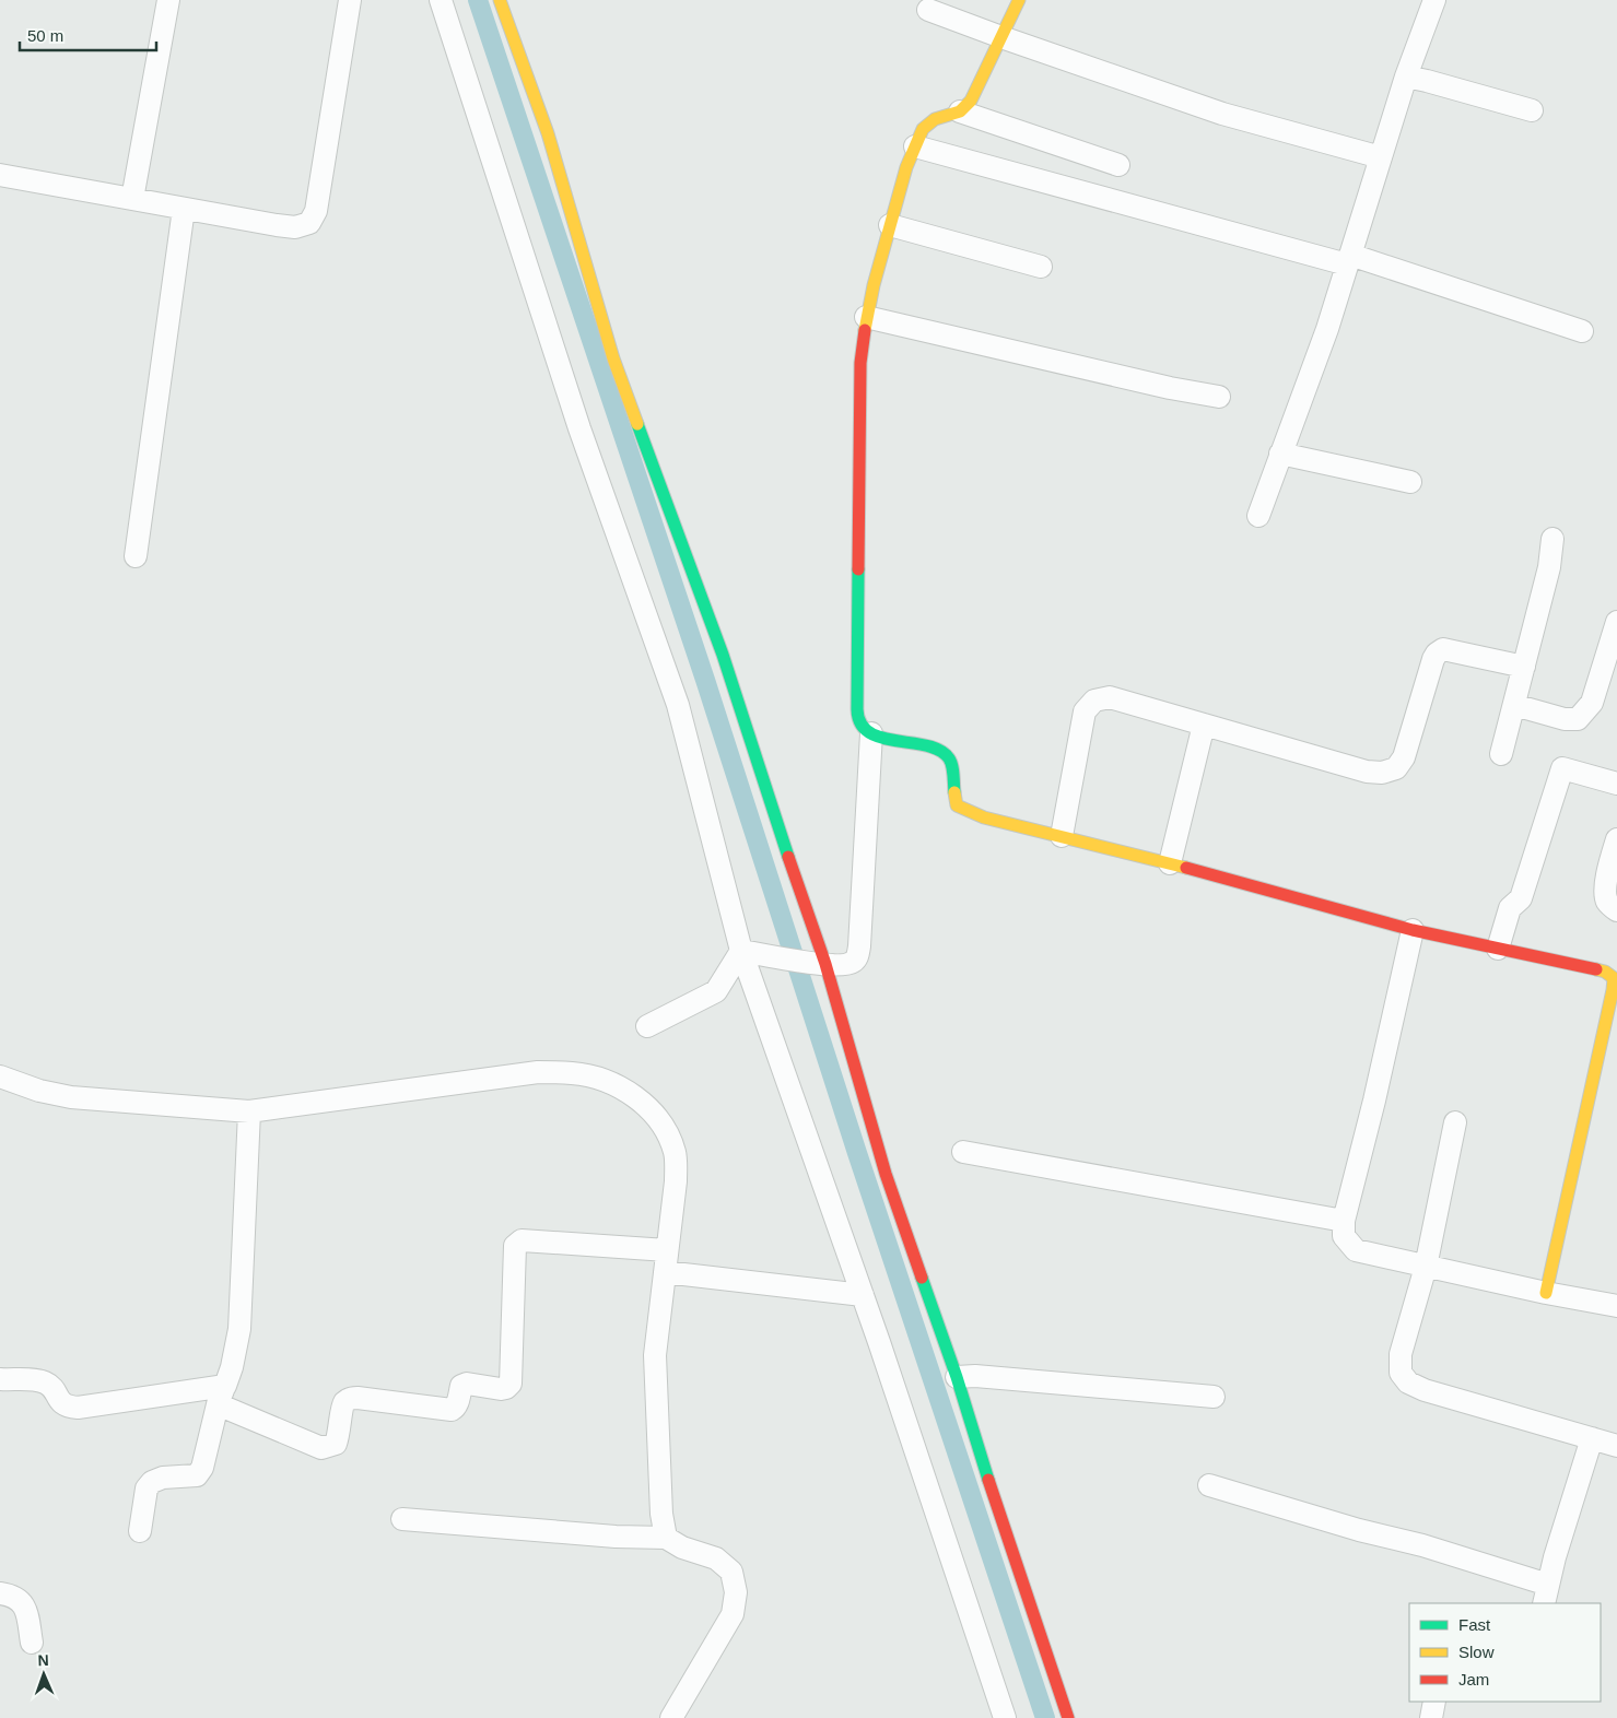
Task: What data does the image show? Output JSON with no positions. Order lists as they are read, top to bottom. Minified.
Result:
{"legend":["Fast","Slow","Jam"],"scale_bar":"50 m","north":"top"}
